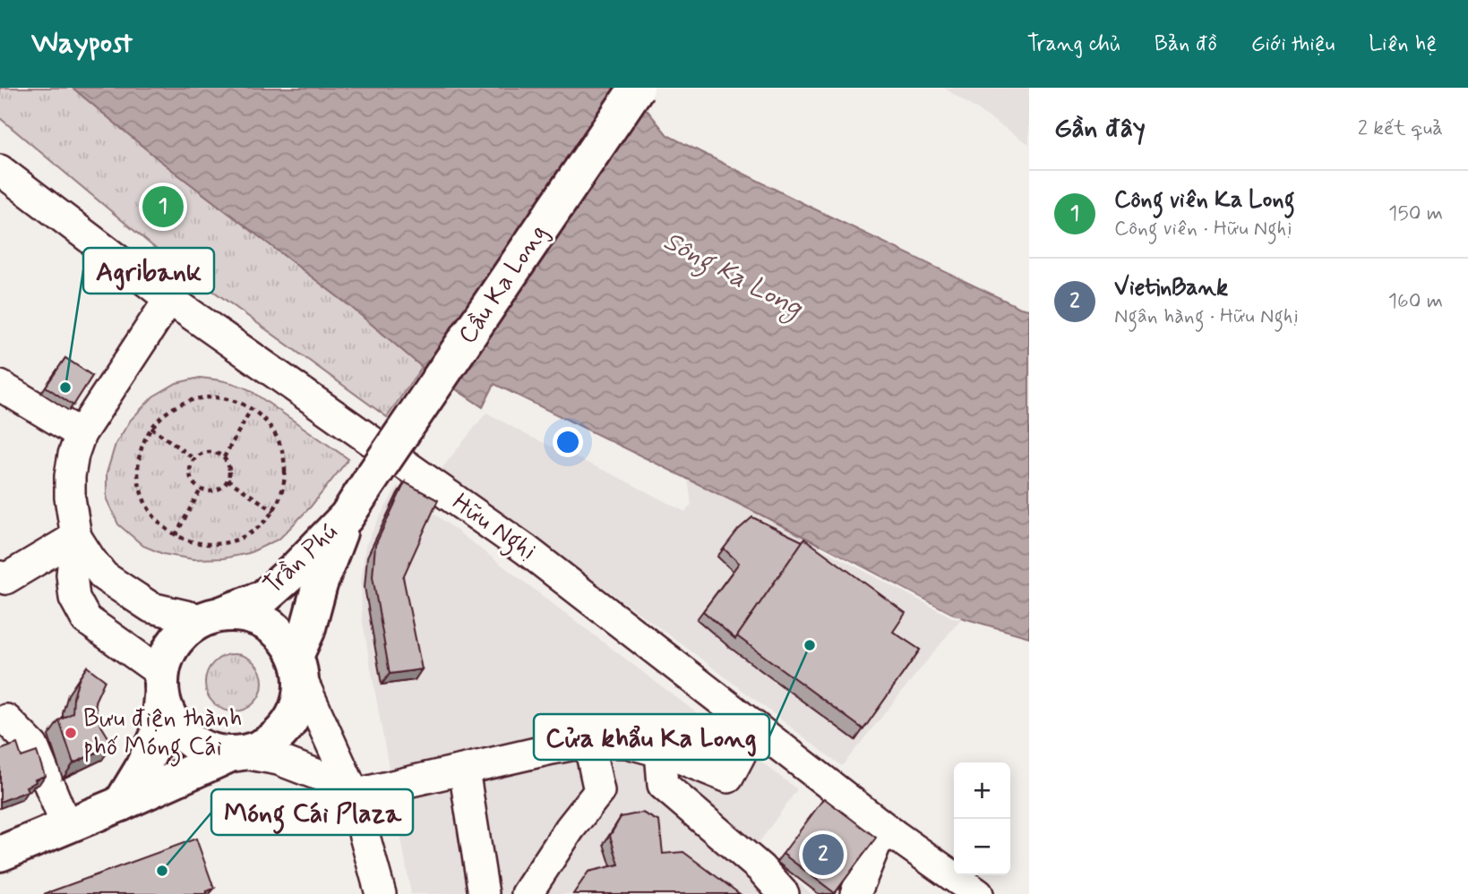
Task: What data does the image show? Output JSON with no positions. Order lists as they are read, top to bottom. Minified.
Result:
{"streets":{"main road":["Cầu Ka Long","Trần Phú"],"street":["Hữu Nghị"]},"crossings":[["Cầu Ka Long","Trần Phú"]],"water":["Sông Ka Long"],"places":["Agribank","Cửa khẩu Ka Long","Bưu điện thành phố Móng Cái","Móng Cái Plaza"],"page":{"header":"Waypost","nav":["Trang chủ","Bản đồ","Giới thiệu","Liên hệ"],"heading":["Gần đây","2 kết quả"],"list":[{"mark":"1","name":"Công viên Ka Long","note":"Công viên · Hữu Nghị","value":"150 m"},{"mark":"2","name":"VietinBank","note":"Ngân hàng · Hữu Nghị","value":"160 m"}],"pins":["1","2"],"map_buttons":["+","−"]}}
